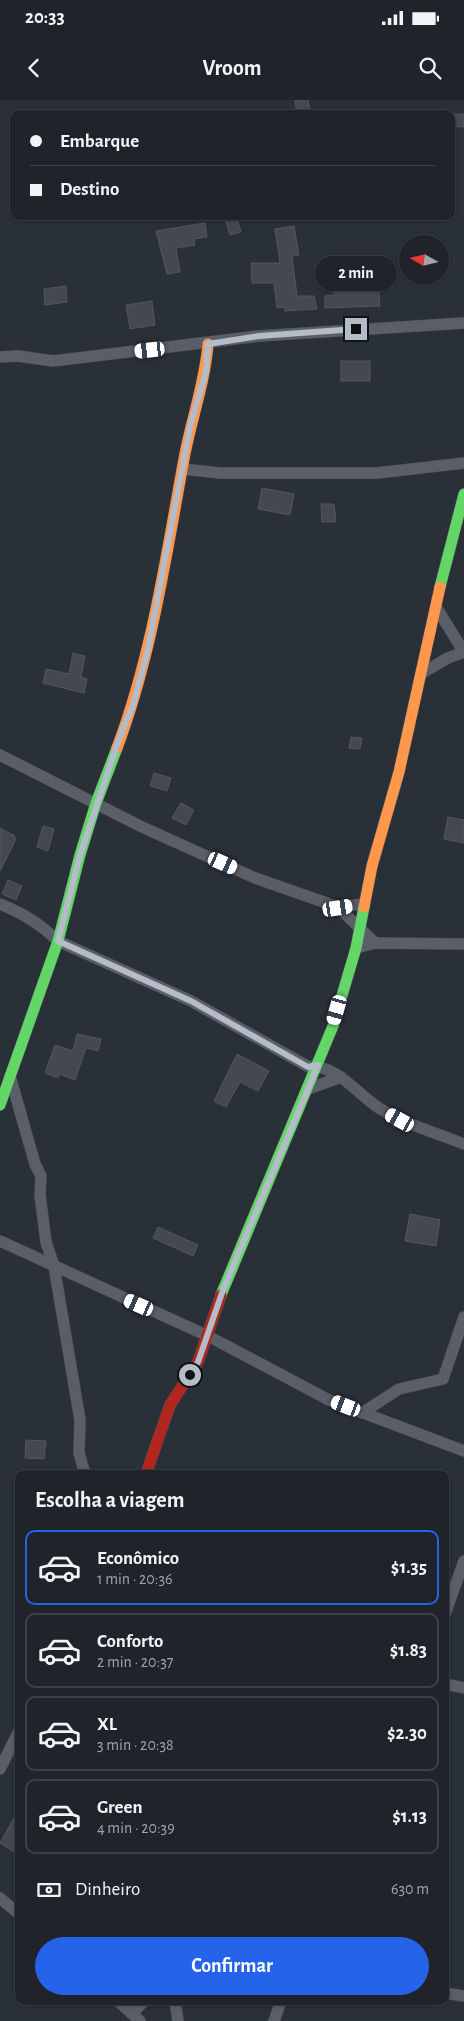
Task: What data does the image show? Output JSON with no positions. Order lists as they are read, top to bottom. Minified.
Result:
{"north":"left","page":{"status":"20:33","header":"Vroom","banner":["Embarque","Destino"],"bubble":"2 min","heading":"Escolha a viagem","list":[{"name":"Econômico","note":"1 min · 20:36","value":"$1.35"},{"name":"Conforto","note":"2 min · 20:37","value":"$1.83"},{"name":"XL","note":"3 min · 20:38","value":"$2.30"},{"name":"Green","note":"4 min · 20:39","value":"$1.13"}],"pay":["Dinheiro","630 m"],"buttons":"Confirmar"}}
